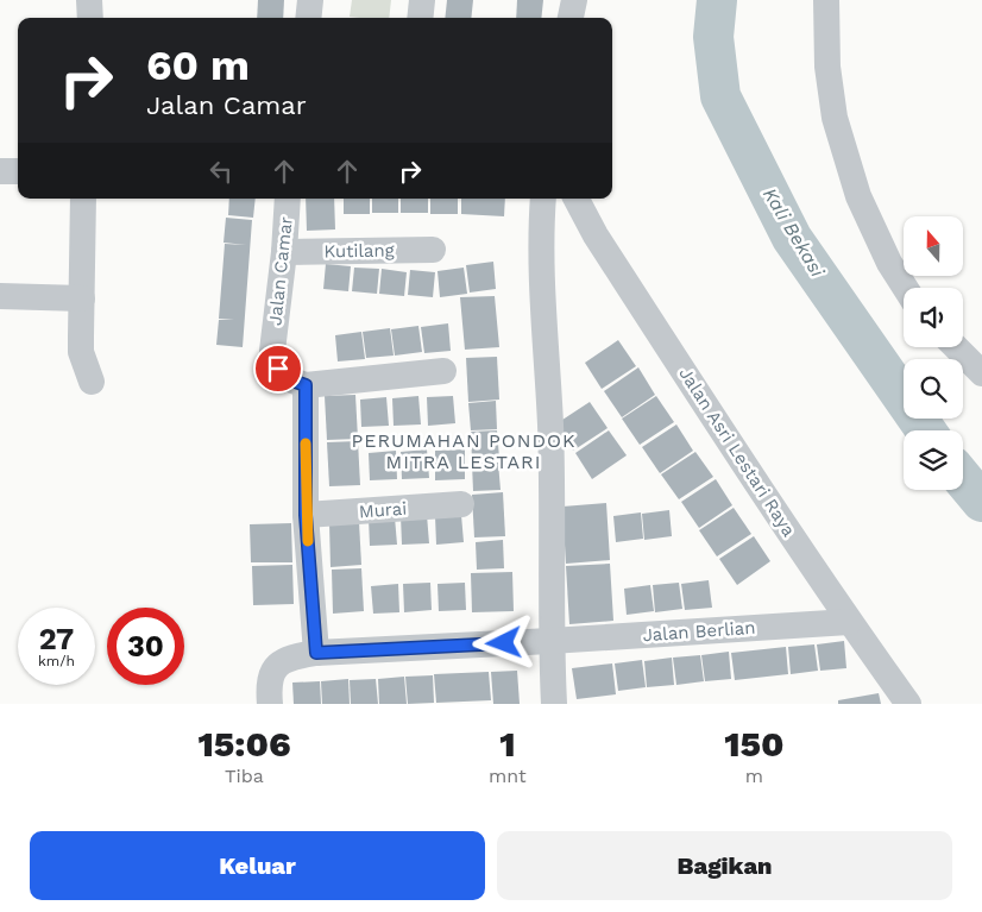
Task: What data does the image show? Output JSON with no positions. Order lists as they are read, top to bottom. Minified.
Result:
{"streets":{"street":["Kutilang","Jalan Camar","Jalan Asri Lestari Raya","Murai","Jalan Berlian"]},"crossings":[["Kutilang","Jalan Camar"],["Jalan Asri Lestari Raya","Jalan Berlian"]],"districts":["PERUMAHAN PONDOK MITRA LESTARI"],"water":["Kali Bekasi"],"north":"top","page":{"turn":["60 m","Jalan Camar"],"speed":"27 km/h","limit":"30","eta":["15:06","Tiba","1","mnt","150","m"],"buttons":["Keluar","Bagikan"]}}
